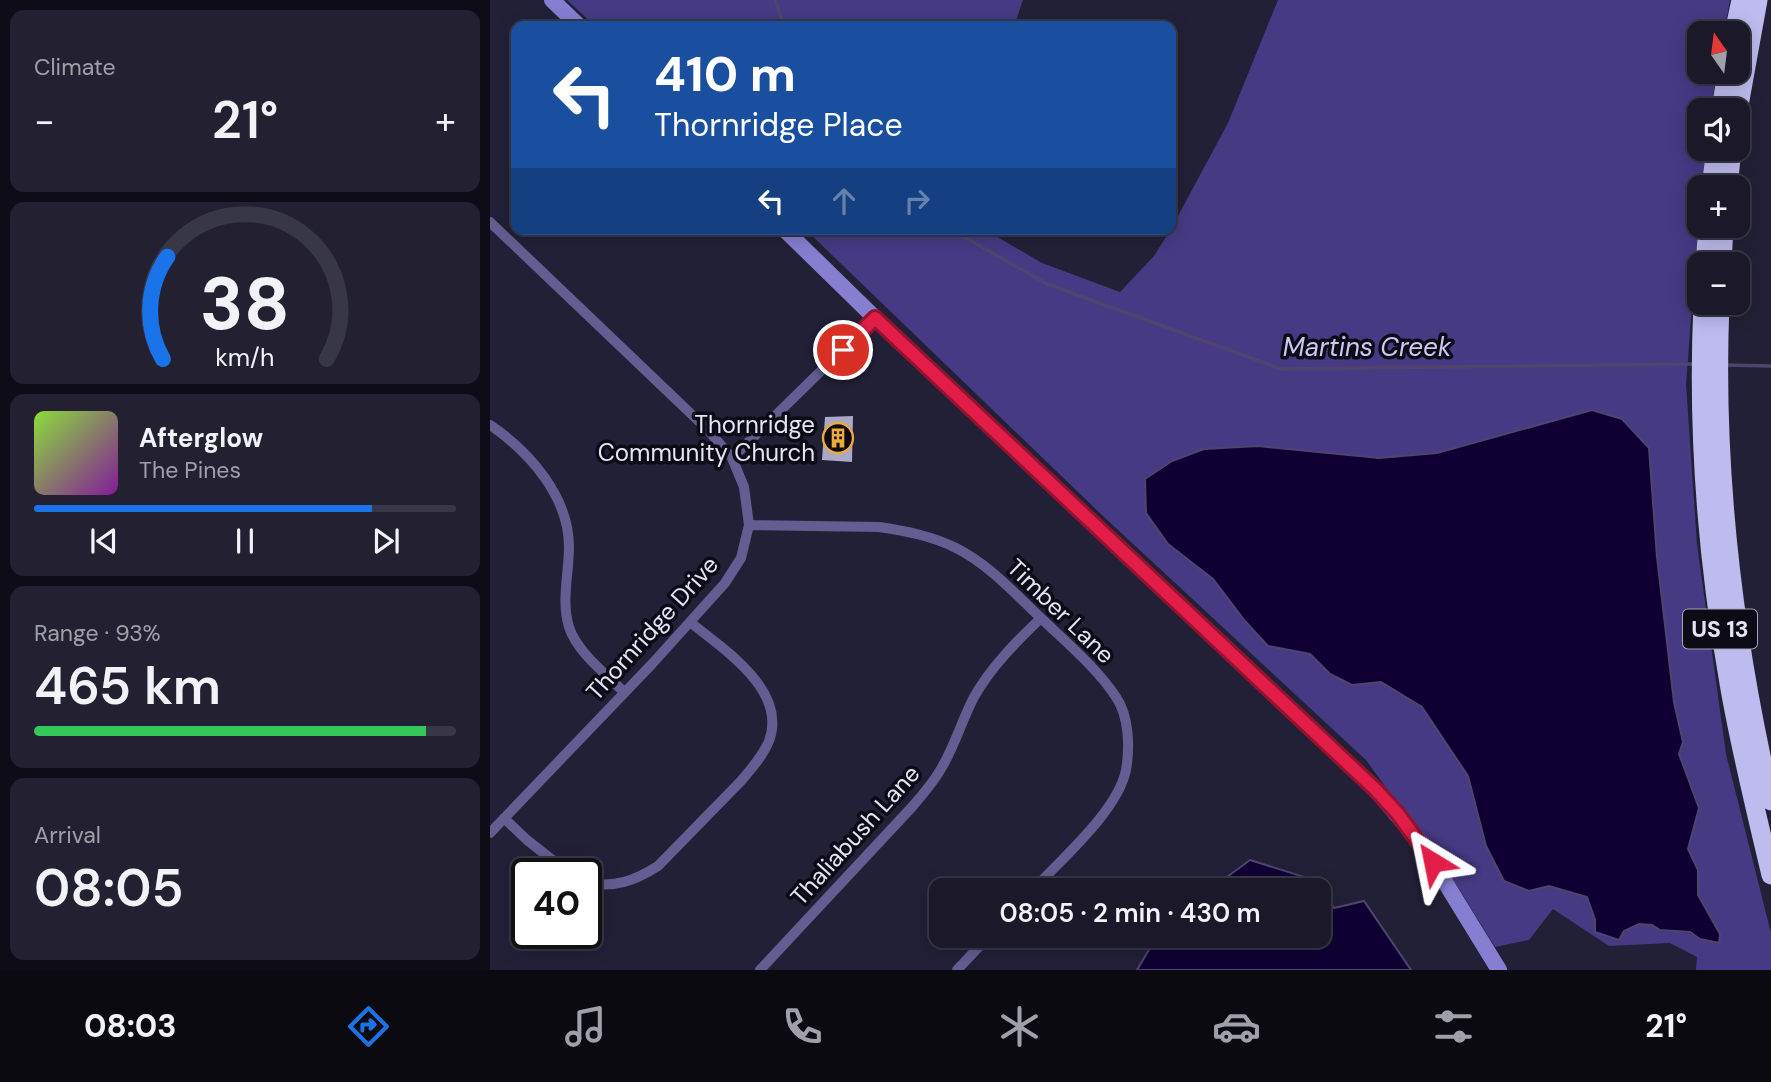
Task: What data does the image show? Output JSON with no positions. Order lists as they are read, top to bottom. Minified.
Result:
{"streets":{"highway":["US 13"],"street":["Timber Lane","Thornridge Drive","Thaliabush Lane"]},"crossings":[["Timber Lane","Thornridge Drive"],["Timber Lane","Thaliabush Lane"]],"water":["Martins Creek"],"places":{"building":["Thornridge Community Church"]},"north":"top","page":{"tile":["Climate",["Range · 93%","465 km"],["Arrival","08:05"]],"map_buttons":["+","−"],"turn":["410 m","Thornridge Place"],"heat":["−","21°","+"],"song":["Afterglow","The Pines"],"limit":"40","trip":"08:05 · 2 min · 430 m","tabs":["08:03","21°"],"gauge":["38","km/h"]}}
